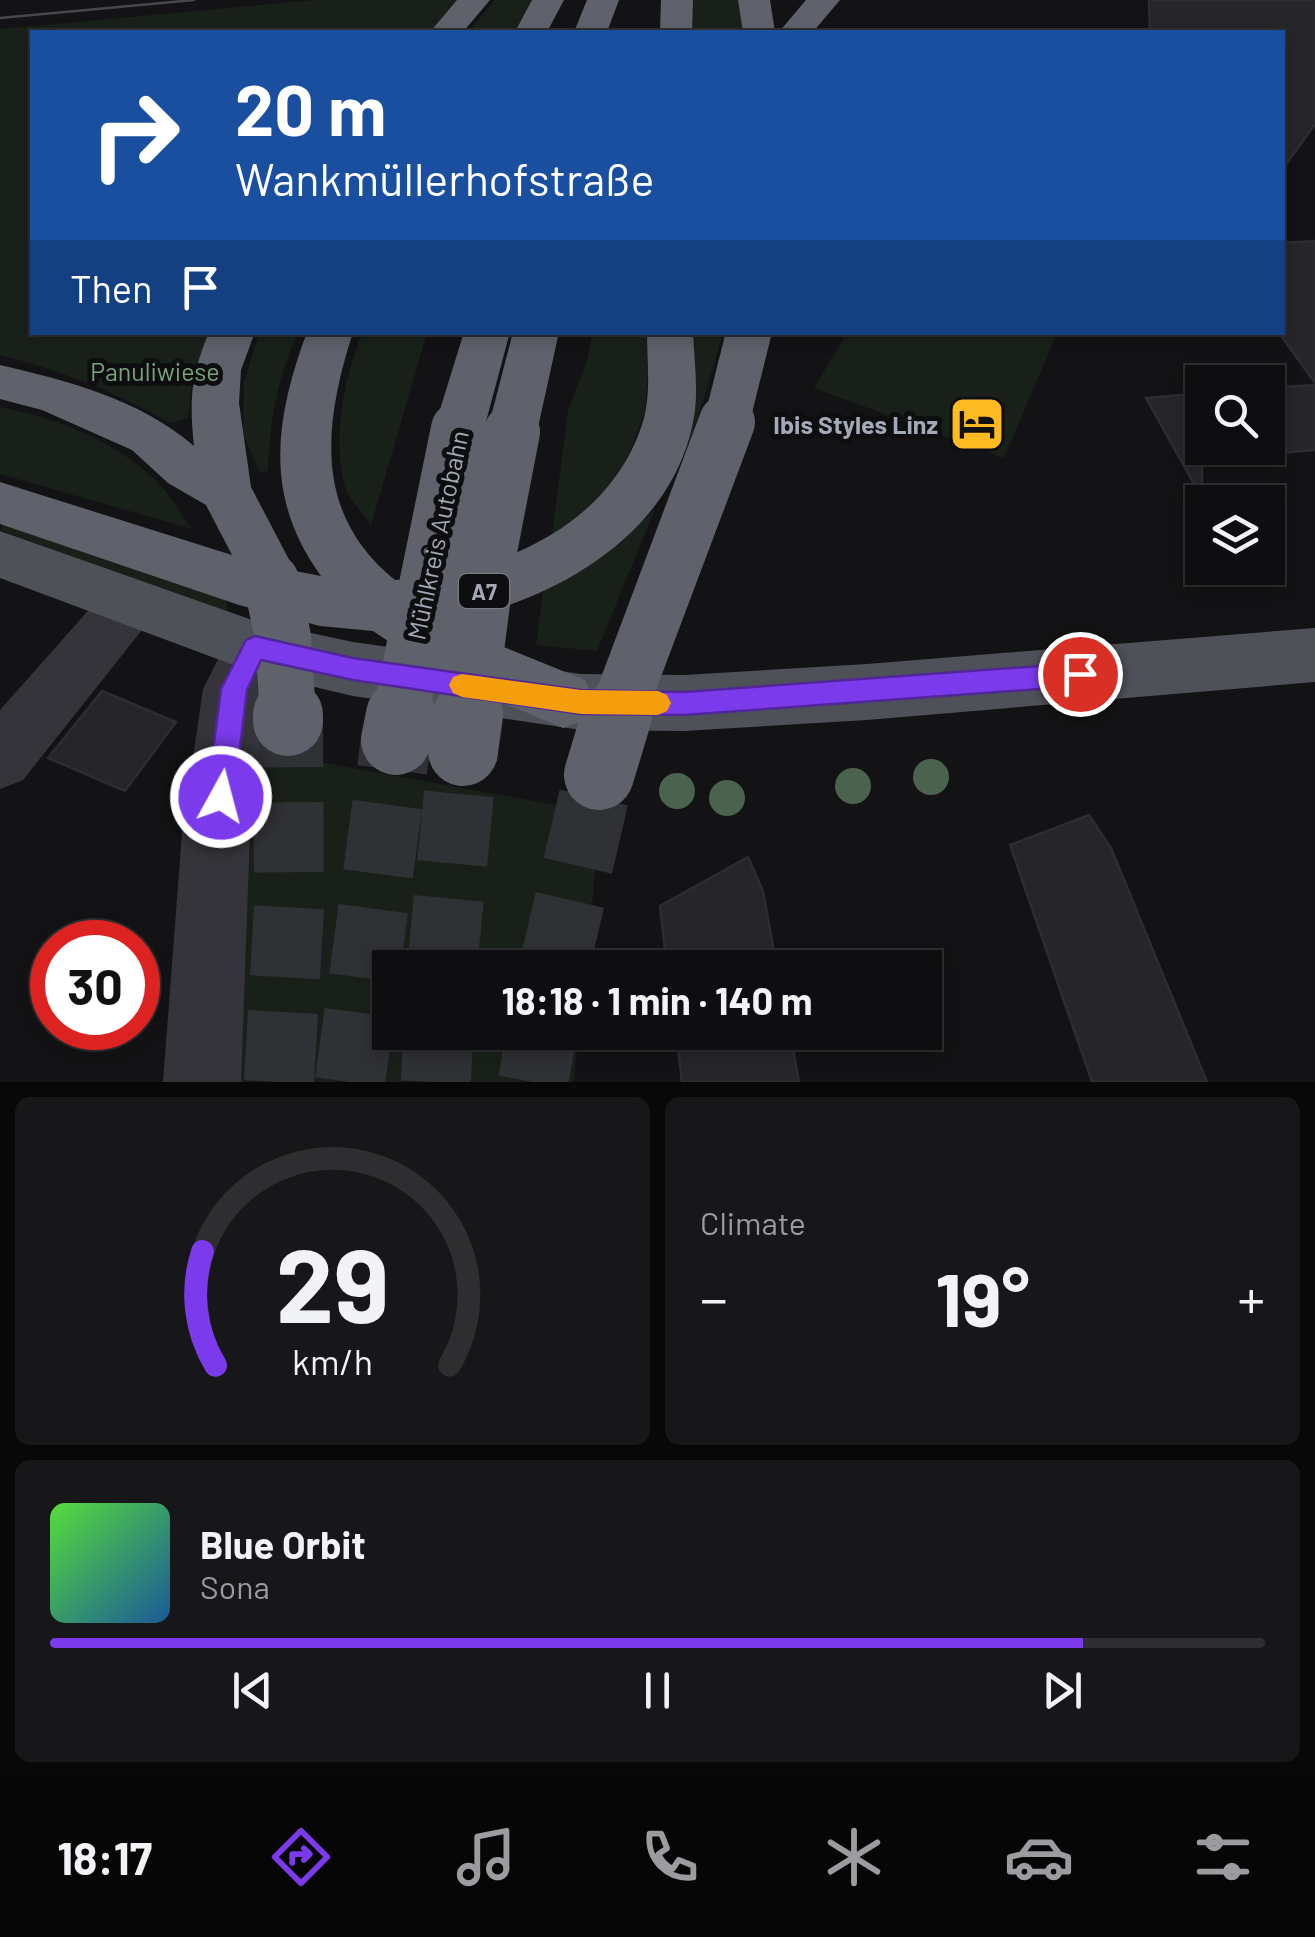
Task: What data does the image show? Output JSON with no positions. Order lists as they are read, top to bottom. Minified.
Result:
{"streets":{"highway":["Mühlkreis Autobahn","A7"]},"parks":["Panuliwiese"],"places":{"hotel":["Ibis Styles Linz"]},"page":{"turn":["20 m","Wankmüllerhofstraße"],"then":"Then","limit":"30","trip":"18:18 · 1 min · 140 m","tile":"Climate","heat":["−","19°","+"],"song":["Blue Orbit","Sona"],"tabs":"18:17","gauge":["29","km/h"]}}
